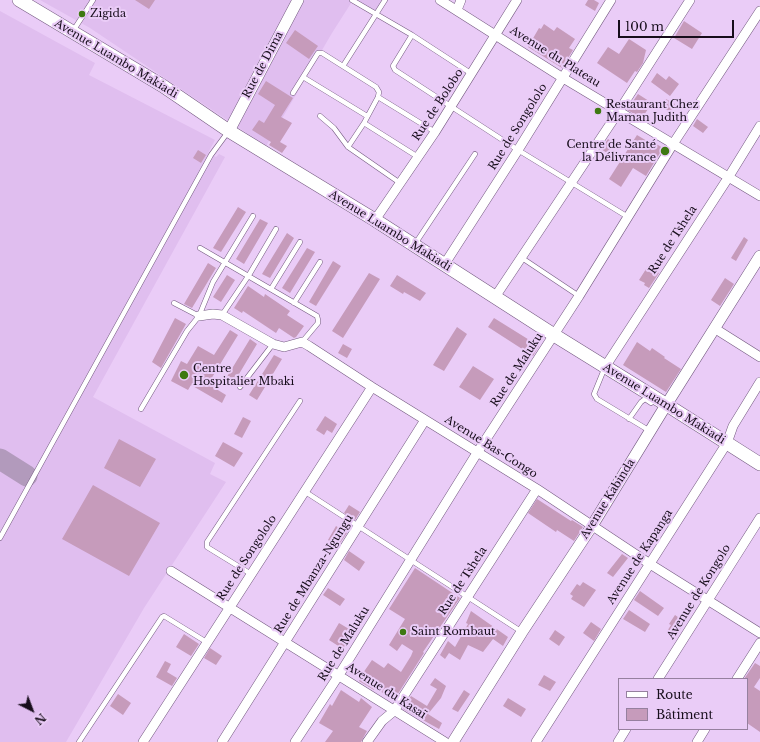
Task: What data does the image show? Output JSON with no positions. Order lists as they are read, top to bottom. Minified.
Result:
{"streets":{"main road":["Avenue Luambo Makiadi"],"street":["Avenue du Plateau","Rue de Dima","Rue de Bolobo","Rue de Songololo","Rue de Tshela","Rue de Maluku","Avenue Bas-Congo","Avenue Kabinda","Avenue de Kapanga","Rue de Mbanza-Ngungu","Avenue de Kongolo","Avenue du Kasaï"]},"crossings":[["Avenue du Plateau","Rue de Bolobo"],["Avenue du Plateau","Rue de Songololo"],["Avenue du Plateau","Rue de Tshela"],["Avenue du Plateau","Rue de Maluku"],["Avenue Luambo Makiadi","Rue de Dima"],["Avenue Luambo Makiadi","Rue de Bolobo"],["Avenue Luambo Makiadi","Rue de Songololo"],["Avenue Luambo Makiadi","Rue de Tshela"],["Avenue Luambo Makiadi","Rue de Maluku"],["Avenue Luambo Makiadi","Avenue Kabinda"],["Avenue Luambo Makiadi","Avenue de Kapanga"],["Rue de Songololo","Avenue Bas-Congo"],["Rue de Songololo","Avenue du Kasaï"],["Rue de Tshela","Avenue Bas-Congo"],["Rue de Tshela","Avenue du Kasaï"],["Rue de Maluku","Avenue Bas-Congo"],["Rue de Maluku","Avenue du Kasaï"],["Avenue Bas-Congo","Avenue Kabinda"],["Avenue Bas-Congo","Avenue de Kapanga"],["Avenue Bas-Congo","Rue de Mbanza-Ngungu"],["Avenue Bas-Congo","Avenue de Kongolo"],["Rue de Mbanza-Ngungu","Avenue du Kasaï"]],"places":["Zigida","Restaurant Chez Maman Judith","Centre de Santé la Délivrance","Centre Hospitalier Mbaki","Saint Rombaut"],"legend":["Route","Bâtiment"],"scale_bar":"100 m","north":"bottom right"}
